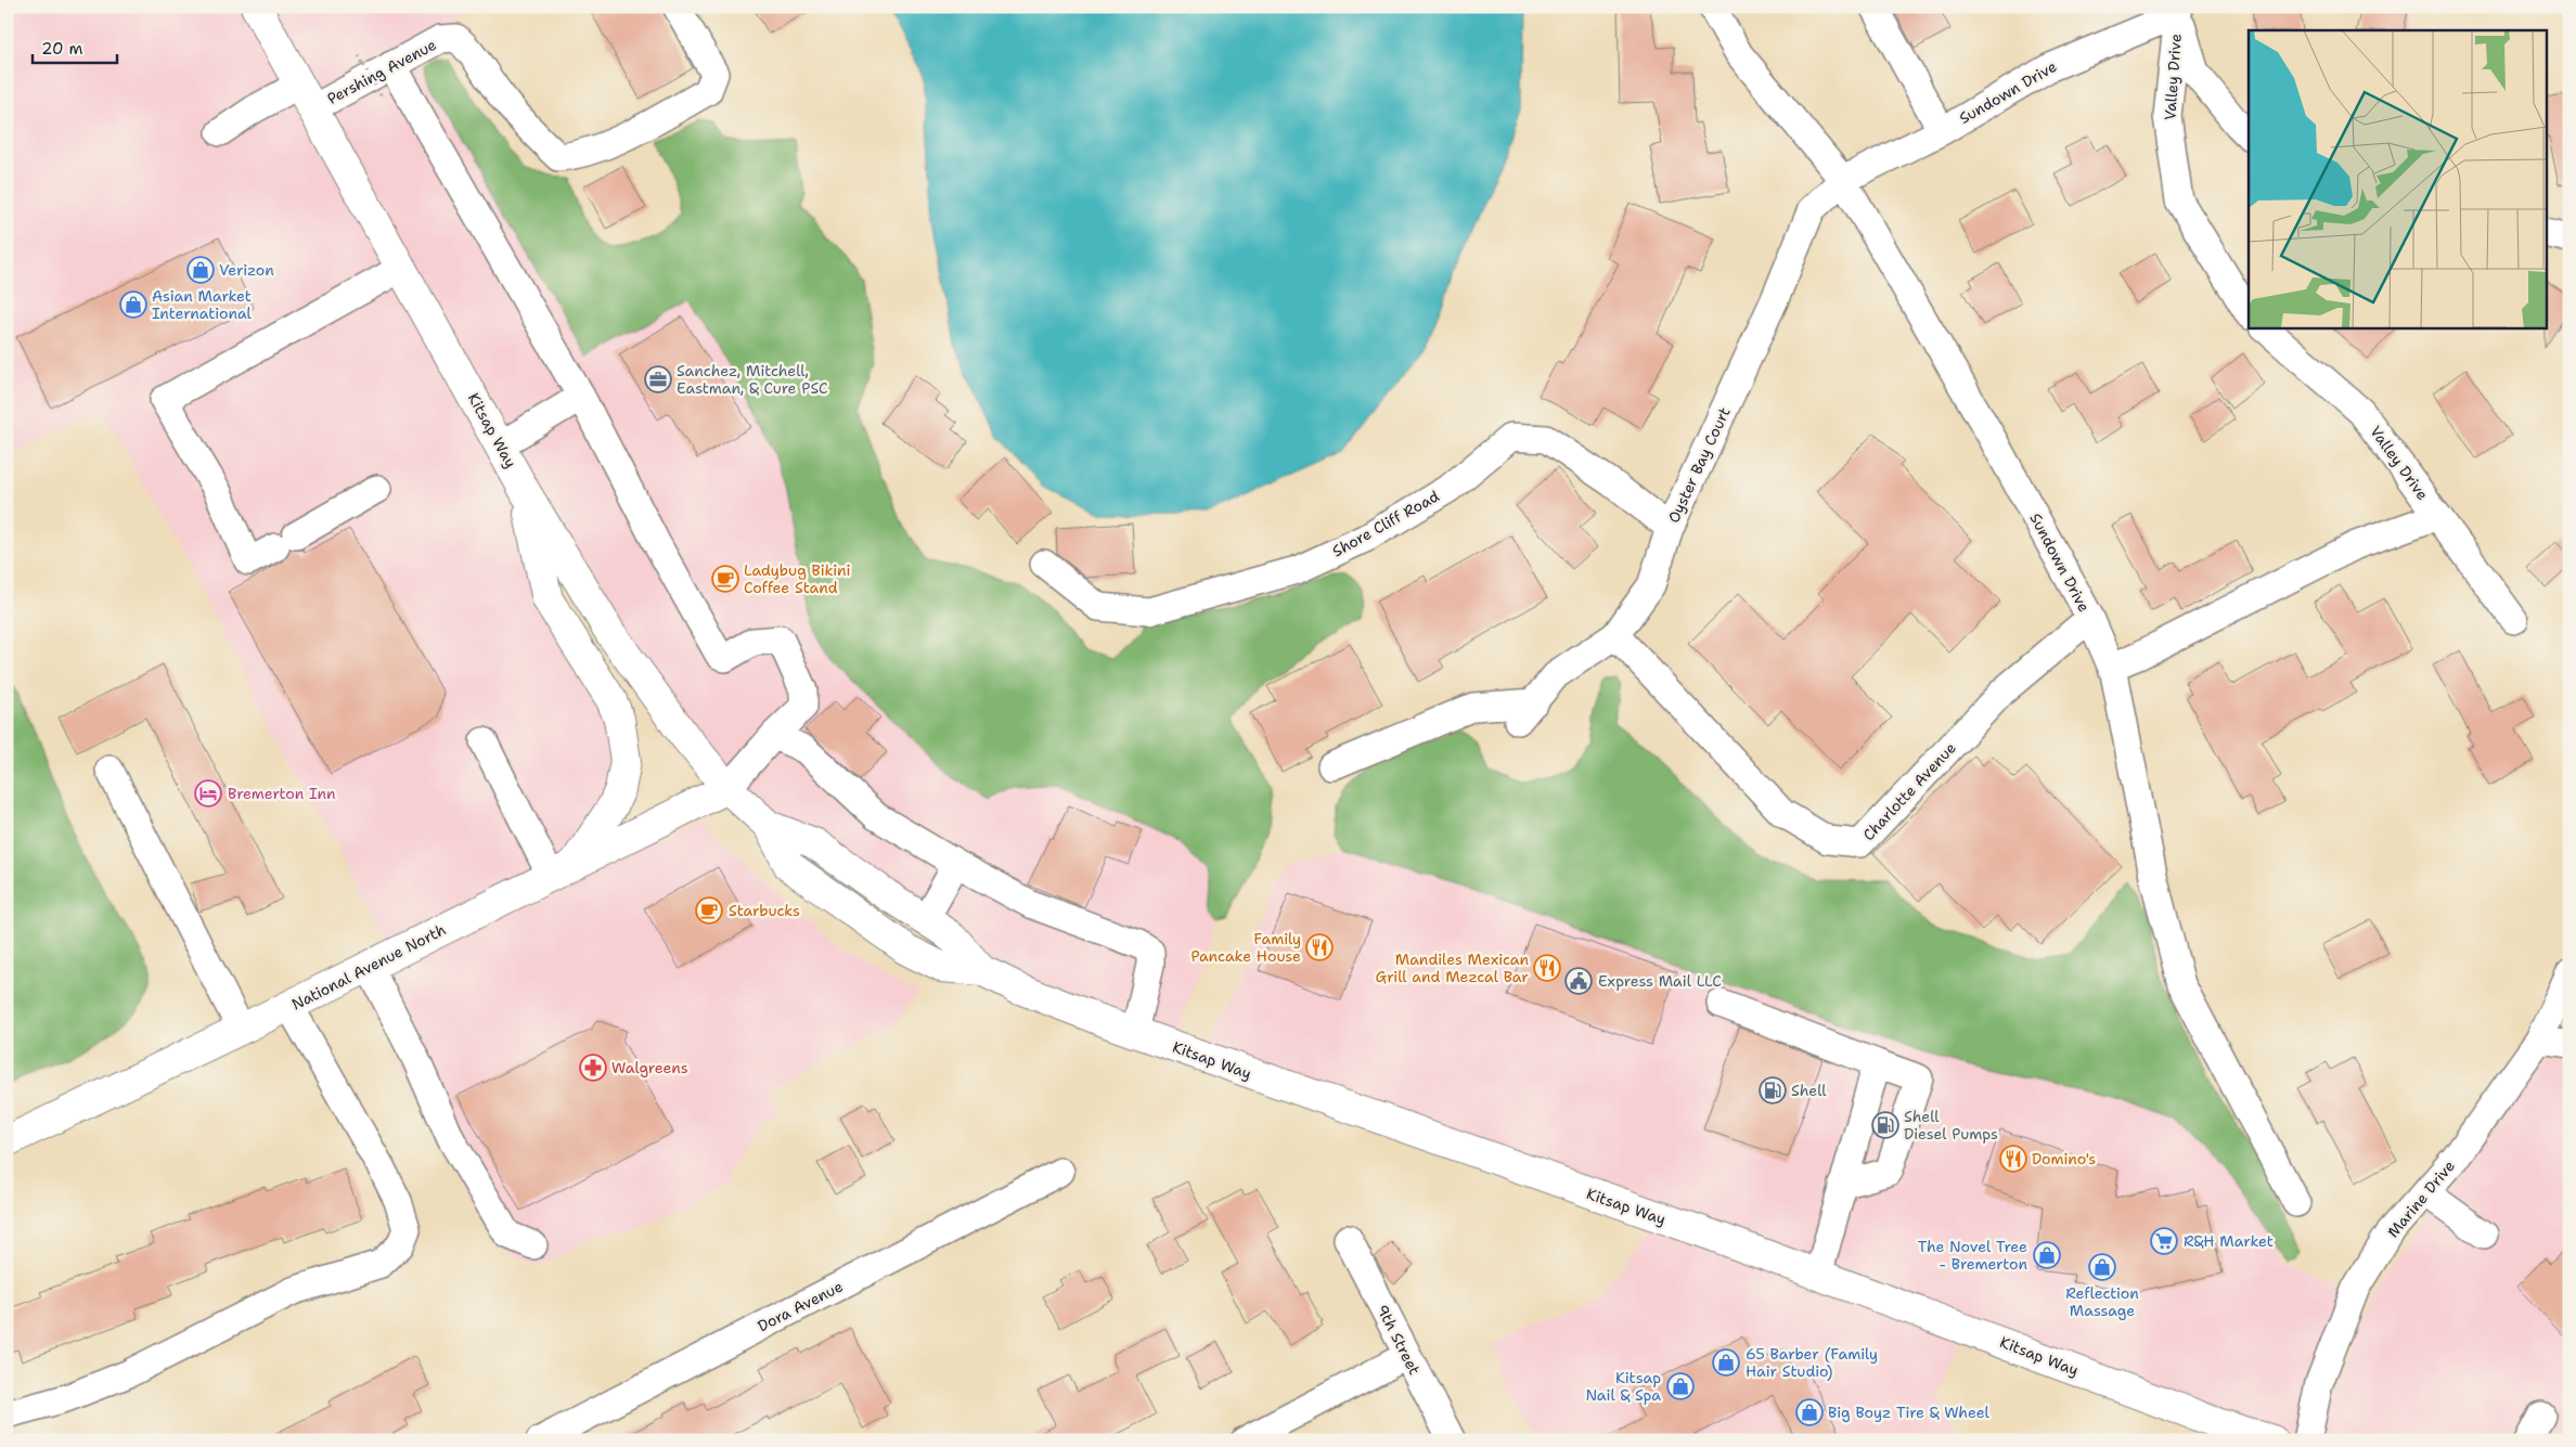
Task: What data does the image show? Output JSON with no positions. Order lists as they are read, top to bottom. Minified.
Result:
{"streets":{"main road":["Kitsap Way","National Avenue North"],"street":["Pershing Avenue","Valley Drive","Sundown Drive","Oyster Bay Court","Shore Cliff Road","Charlotte Avenue","Marine Drive","Dora Avenue","9th Street"]},"crossings":[["Pershing Avenue","Kitsap Way"],["Valley Drive","Sundown Drive"],["Sundown Drive","Oyster Bay Court"],["Sundown Drive","Charlotte Avenue"],["Kitsap Way","National Avenue North"],["Oyster Bay Court","Shore Cliff Road"],["Oyster Bay Court","Charlotte Avenue"]],"places":{"shop":["Verizon","Asian Market International","The Novel Tree - Bremerton","Reflection Massage","65 Barber (Family Hair Studio)","Kitsap Nail & Spa","Big Boyz Tire & Wheel"],"office":["Sanchez, Mitchell, Eastman, & Cure PSC"],"cafe":["Ladybug Bikini Coffee Stand","Starbucks"],"hotel":["Bremerton Inn"],"restaurant":["Family Pancake House","Mandiles Mexican Grill and Mezcal Bar","Domino's"],"public building":["Express Mail LLC"],"pharmacy":["Walgreens"],"fuel station":["Shell","Shell Diesel Pumps"],"supermarket":["R&H Market"]},"scale_bar":"20 m"}
